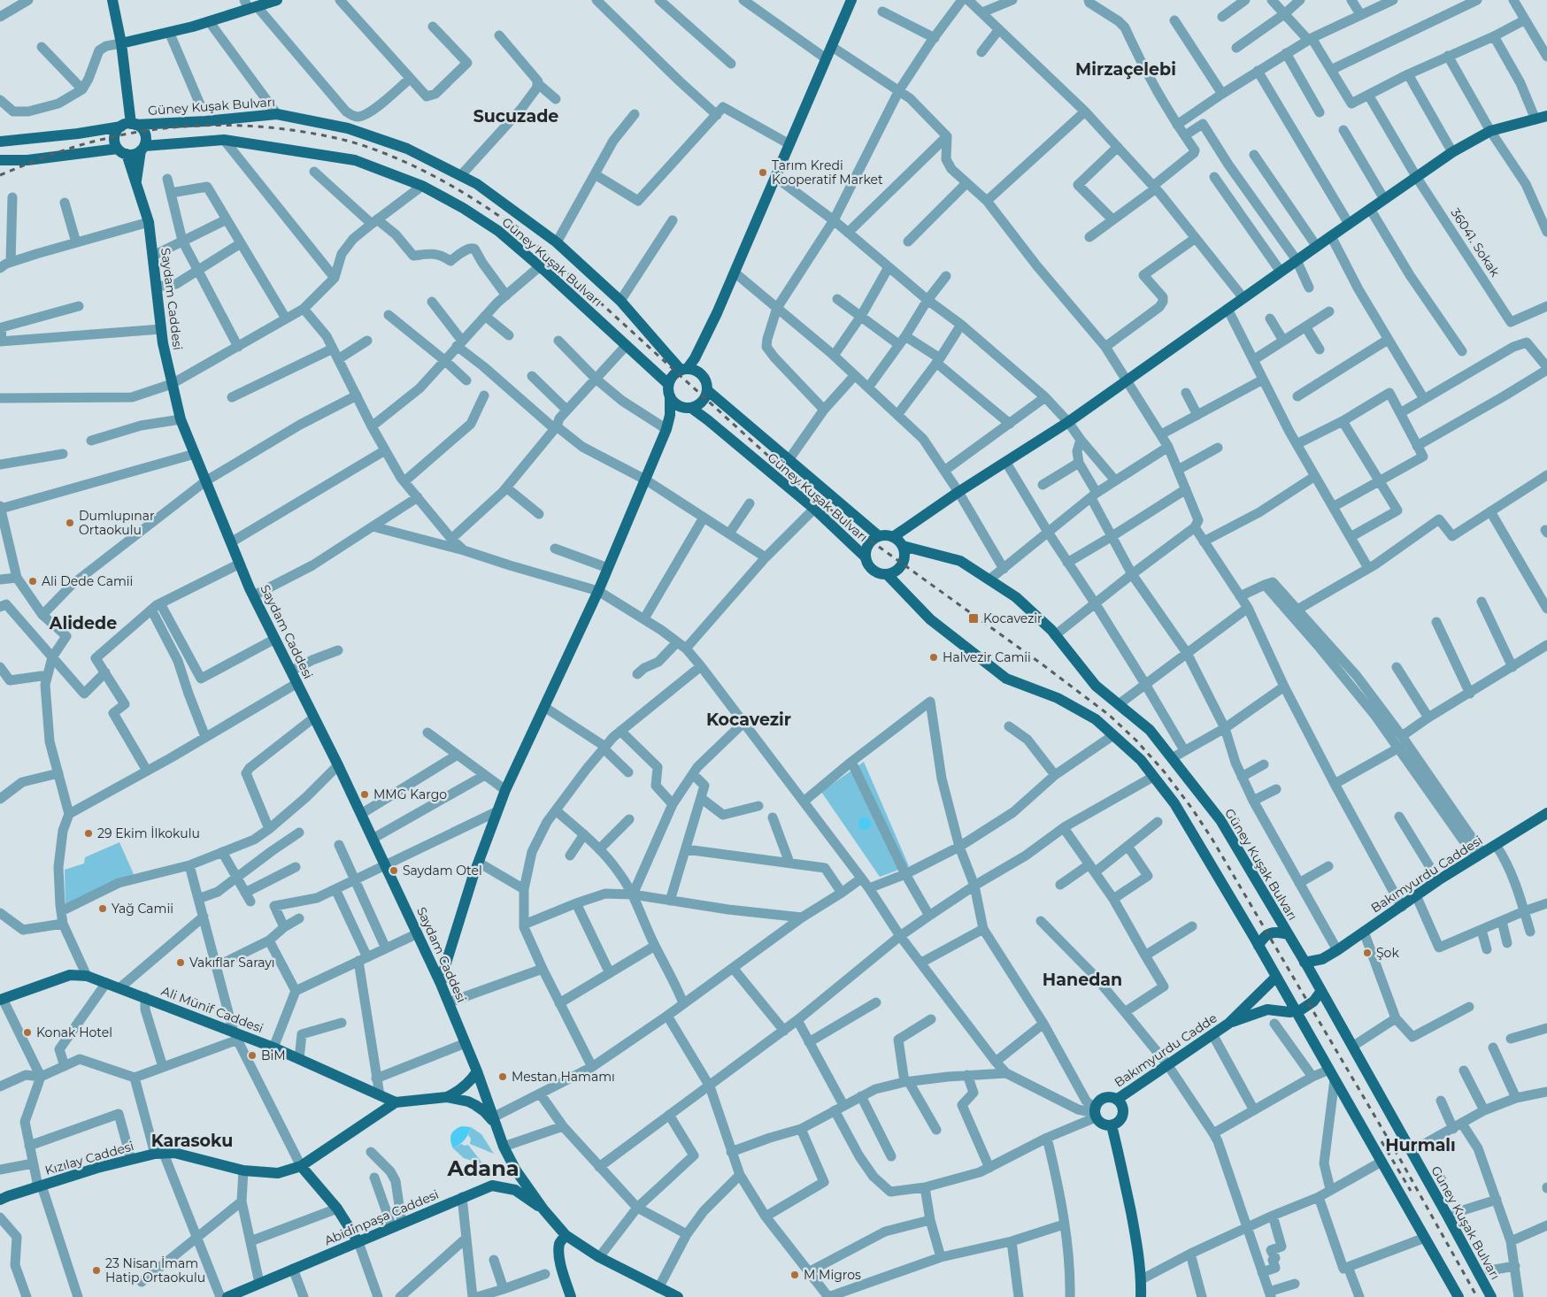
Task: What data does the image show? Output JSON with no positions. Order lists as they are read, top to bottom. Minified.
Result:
{"streets":{"main road":["Güney Kuşak Bulvarı","Saydam Caddesi","Bakımyurdu Caddesi","Ali Münif Caddesi","Bakımyurdu Cadde","Kızılay Caddesi","Abidinpaşa Caddesi"],"street":["36041. Sokak"]},"crossings":[["Güney Kuşak Bulvarı","Saydam Caddesi"],["Saydam Caddesi","Abidinpaşa Caddesi"],["Ali Münif Caddesi","Kızılay Caddesi"]],"districts":["Mirzaçelebi","Sucuzade","Alidede","Kocavezir","Hanedan","Karasoku","Hurmalı","Adana"],"places":{"other":["Tarım Kredi Kooperatif Market","Dumlupınar Ortaokulu","Ali Dede Camii","Halvezir Camii","MMG Kargo","29 Ekim İlkokulu","Saydam Otel","Yağ Camii","Şok","Vakıflar Sarayı","Konak Hotel","BiM","Mestan Hamamı","23 Nisan İmam Hatip Ortaokulu","M Migros"],"transit":["Kocavezir"]}}
